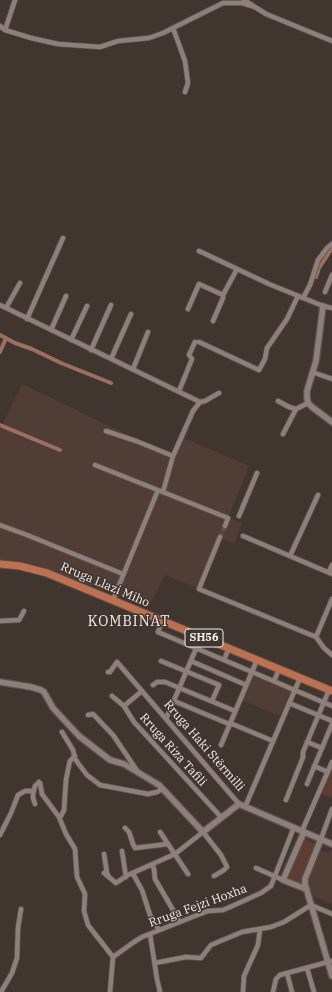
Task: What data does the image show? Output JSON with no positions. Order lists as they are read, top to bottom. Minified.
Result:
{"streets":{"main road":["Rruga Llazi Miho","SH56"],"street":["Rruga Haki Stërmilli","Rruga Riza Tafili","Rruga Fejzi Hoxha"]},"crossings":[["Rruga Haki Stërmilli","Rruga Fejzi Hoxha"]],"districts":["KOMBINAT"]}
